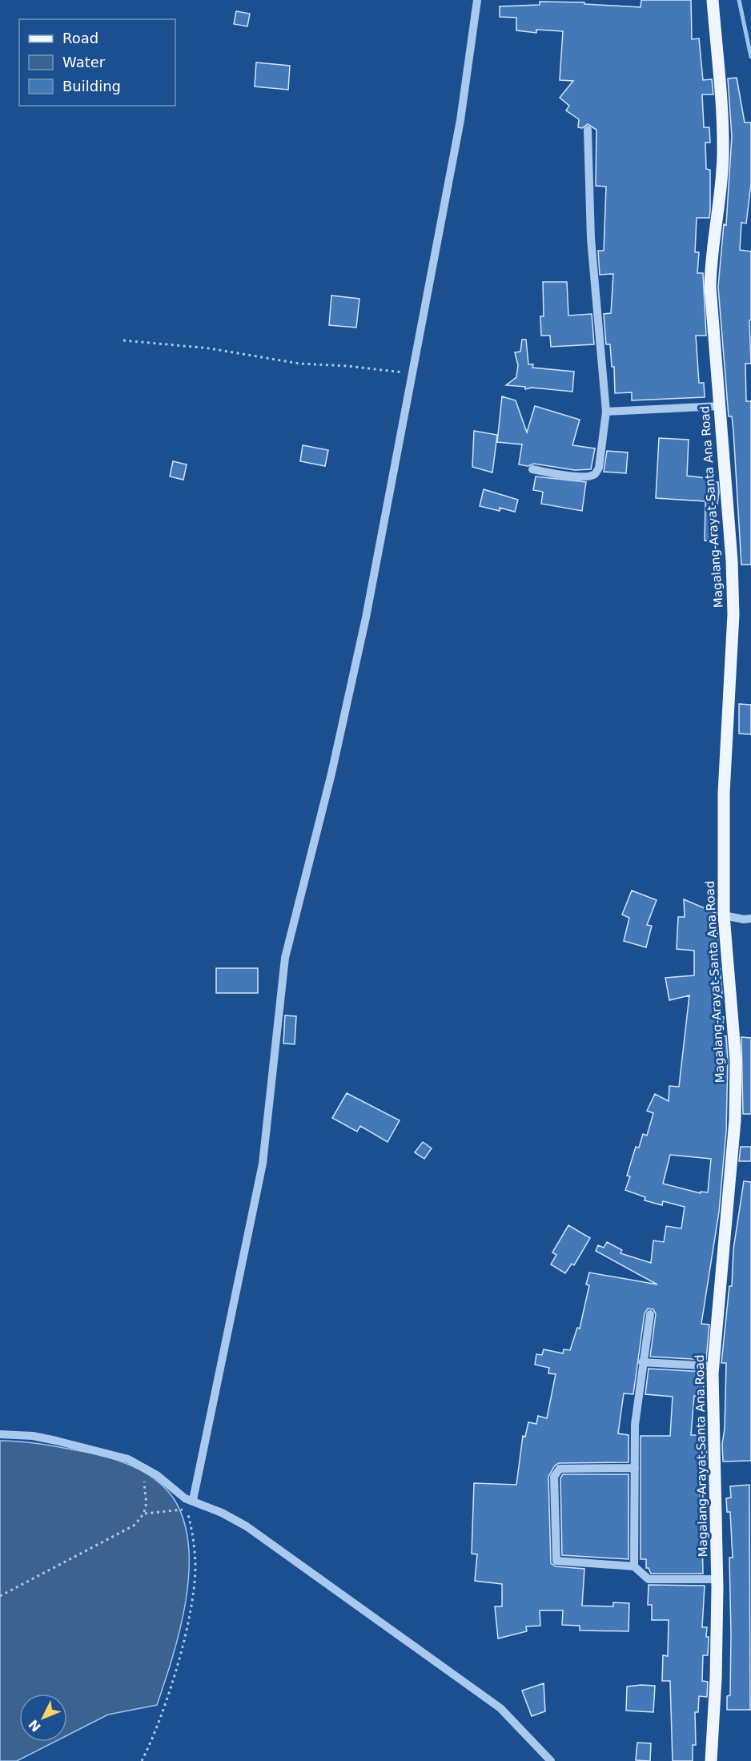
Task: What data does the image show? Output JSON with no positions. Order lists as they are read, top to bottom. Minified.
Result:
{"streets":{"main road":["Magalang-Arayat-Santa Ana Road"]},"legend":["Road","Water","Building"],"north":"bottom left"}
